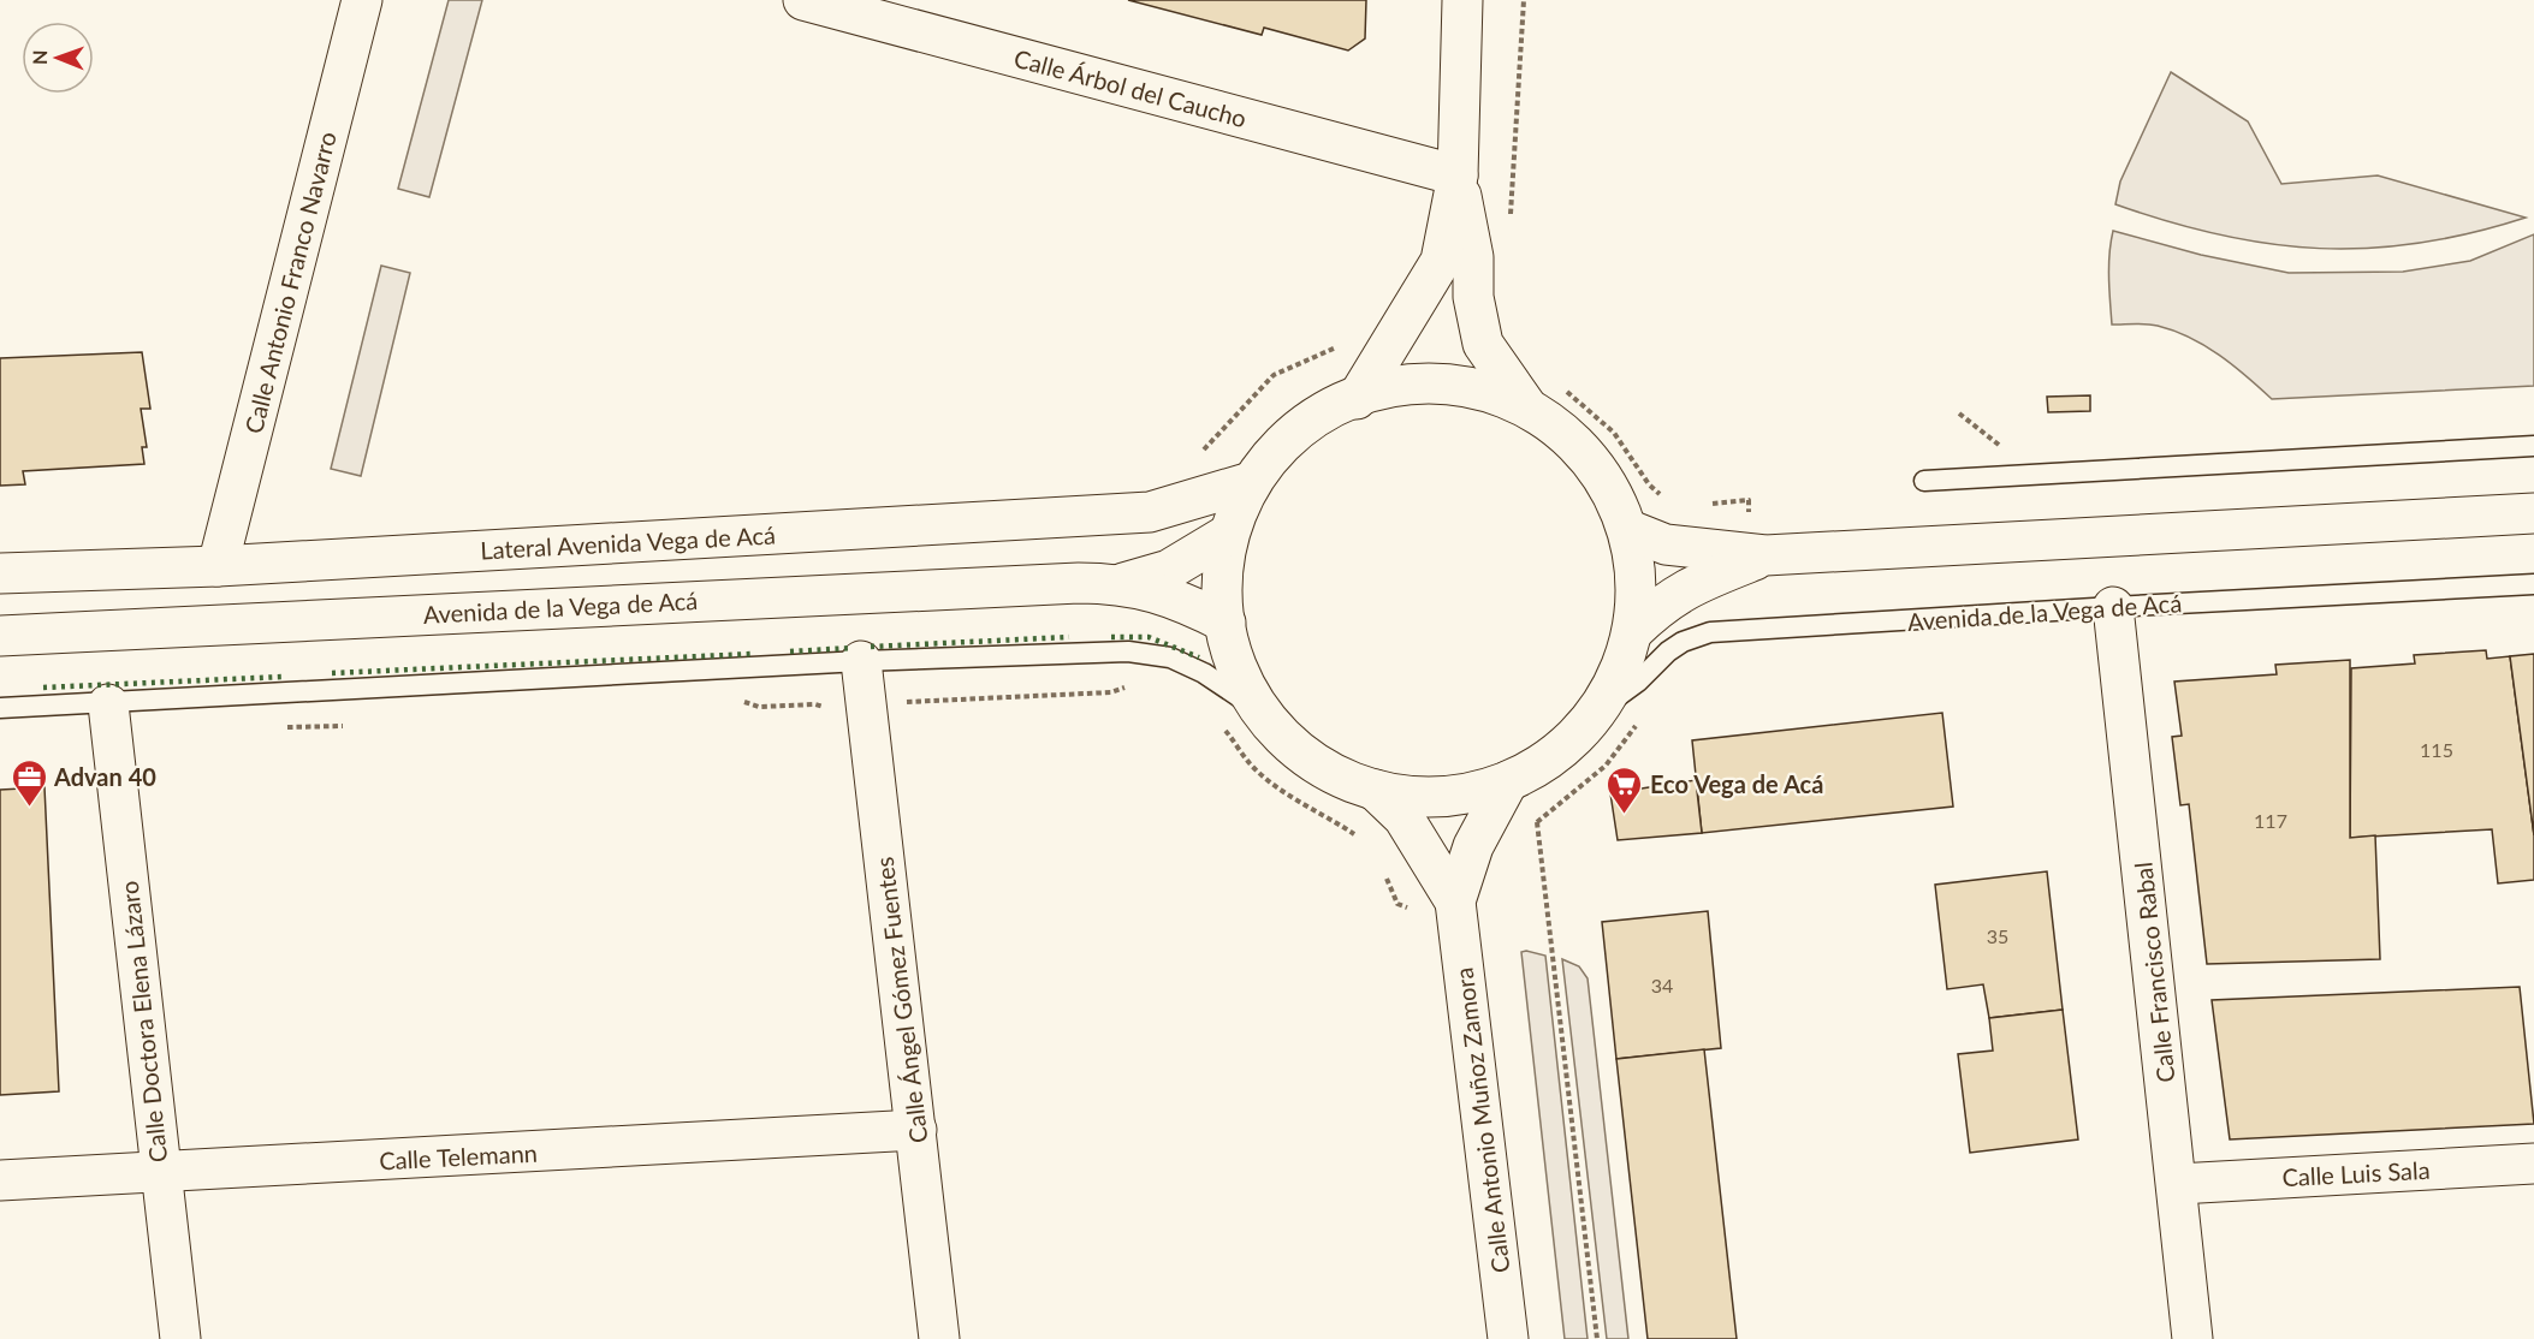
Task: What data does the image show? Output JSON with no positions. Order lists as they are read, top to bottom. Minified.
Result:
{"streets":{"street":["Calle Árbol del Caucho","Calle Antonio Franco Navarro","Lateral Avenida Vega de Acá","Avenida de la Vega de Acá","Calle Francisco Rabal","Calle Ángel Gómez Fuentes","Calle Doctora Elena Lázaro","Calle Antonio Muñoz Zamora","Calle Telemann","Calle Luis Sala"]},"crossings":[["Calle Antonio Franco Navarro","Lateral Avenida Vega de Acá"],["Avenida de la Vega de Acá","Calle Francisco Rabal"],["Calle Francisco Rabal","Calle Luis Sala"],["Calle Ángel Gómez Fuentes","Calle Telemann"],["Calle Doctora Elena Lázaro","Calle Telemann"]],"places":{"office":["Advan 40"],"supermarket":["Eco Vega de Acá"]},"house_numbers":["115","117","35","34"],"north":"left"}
